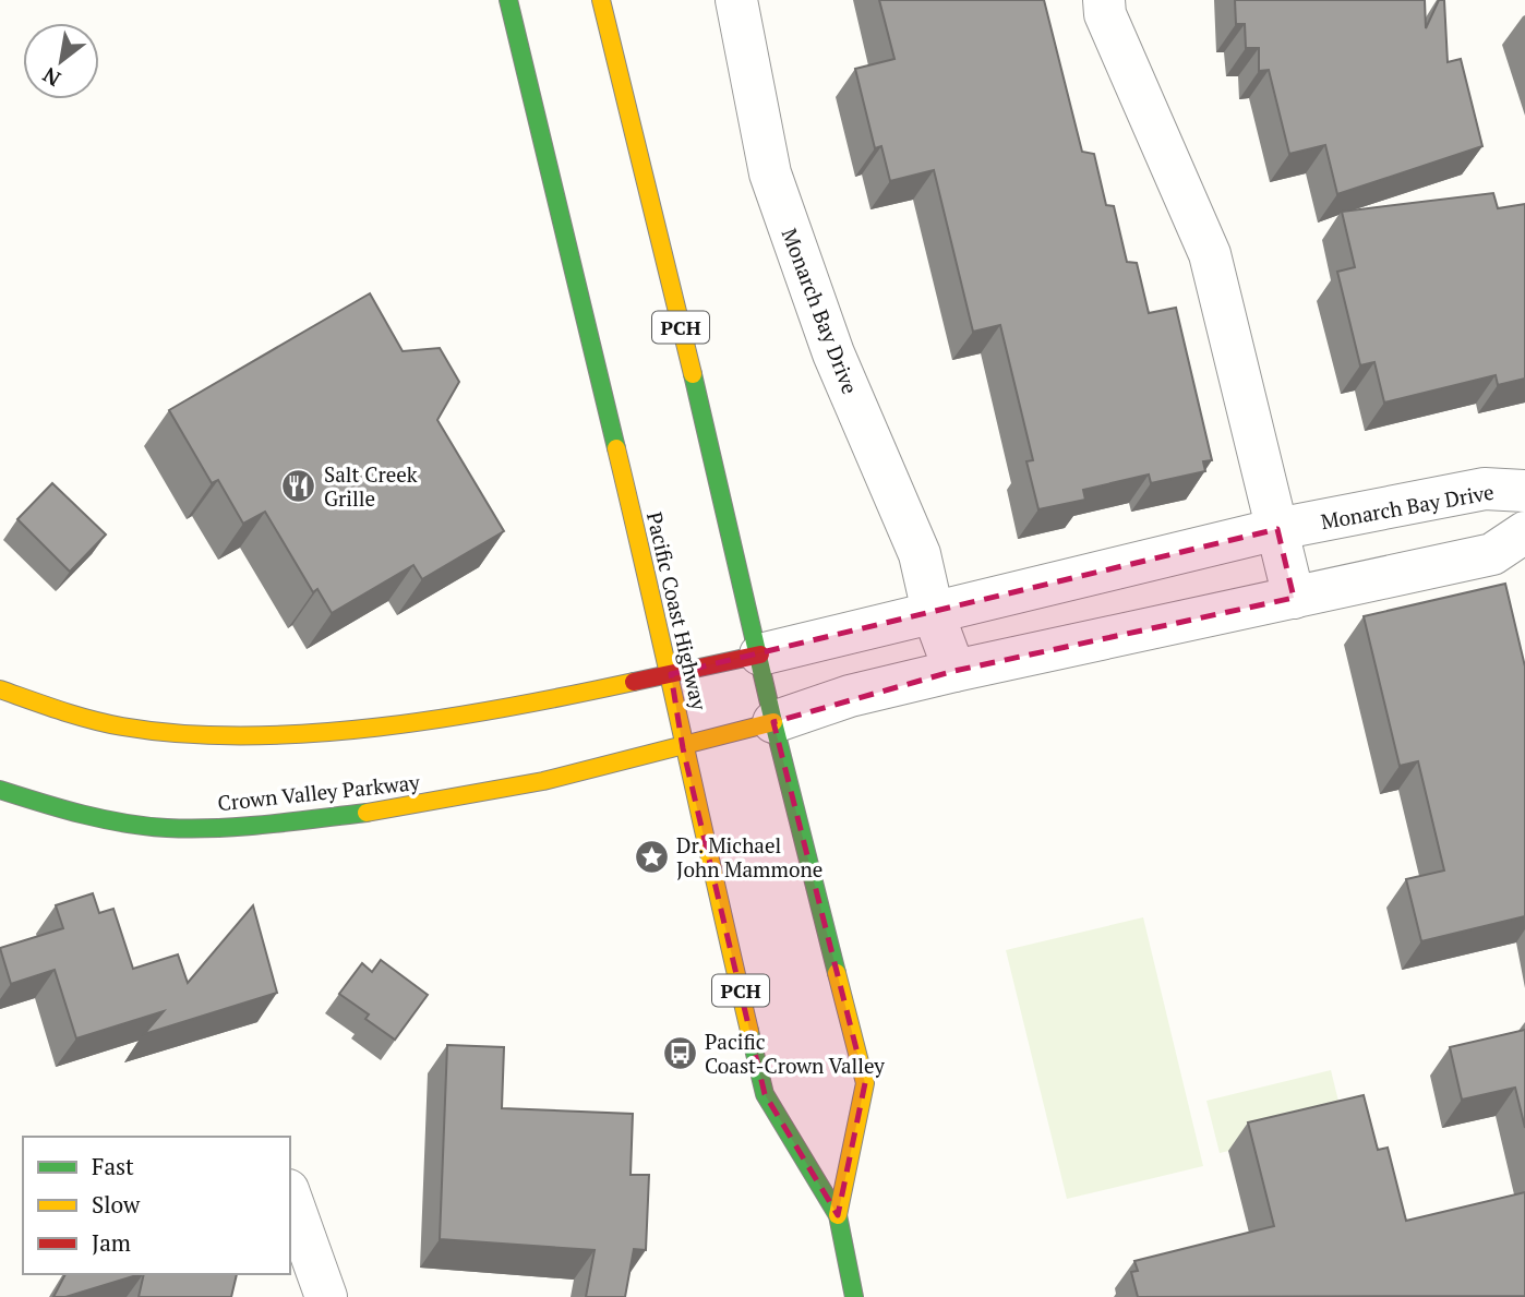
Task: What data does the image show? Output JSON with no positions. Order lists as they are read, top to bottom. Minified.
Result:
{"streets":{"main road":["PCH","Pacific Coast Highway","Crown Valley Parkway"],"street":["Monarch Bay Drive"]},"crossings":[["Monarch Bay Drive","Pacific Coast Highway"],["Pacific Coast Highway","Crown Valley Parkway"]],"places":{"restaurant":["Salt Creek Grille"],"place":["Dr. Michael John Mammone"],"bus stop":["Pacific Coast-Crown Valley"]},"legend":["Fast","Slow","Jam"],"north":"bottom left"}
